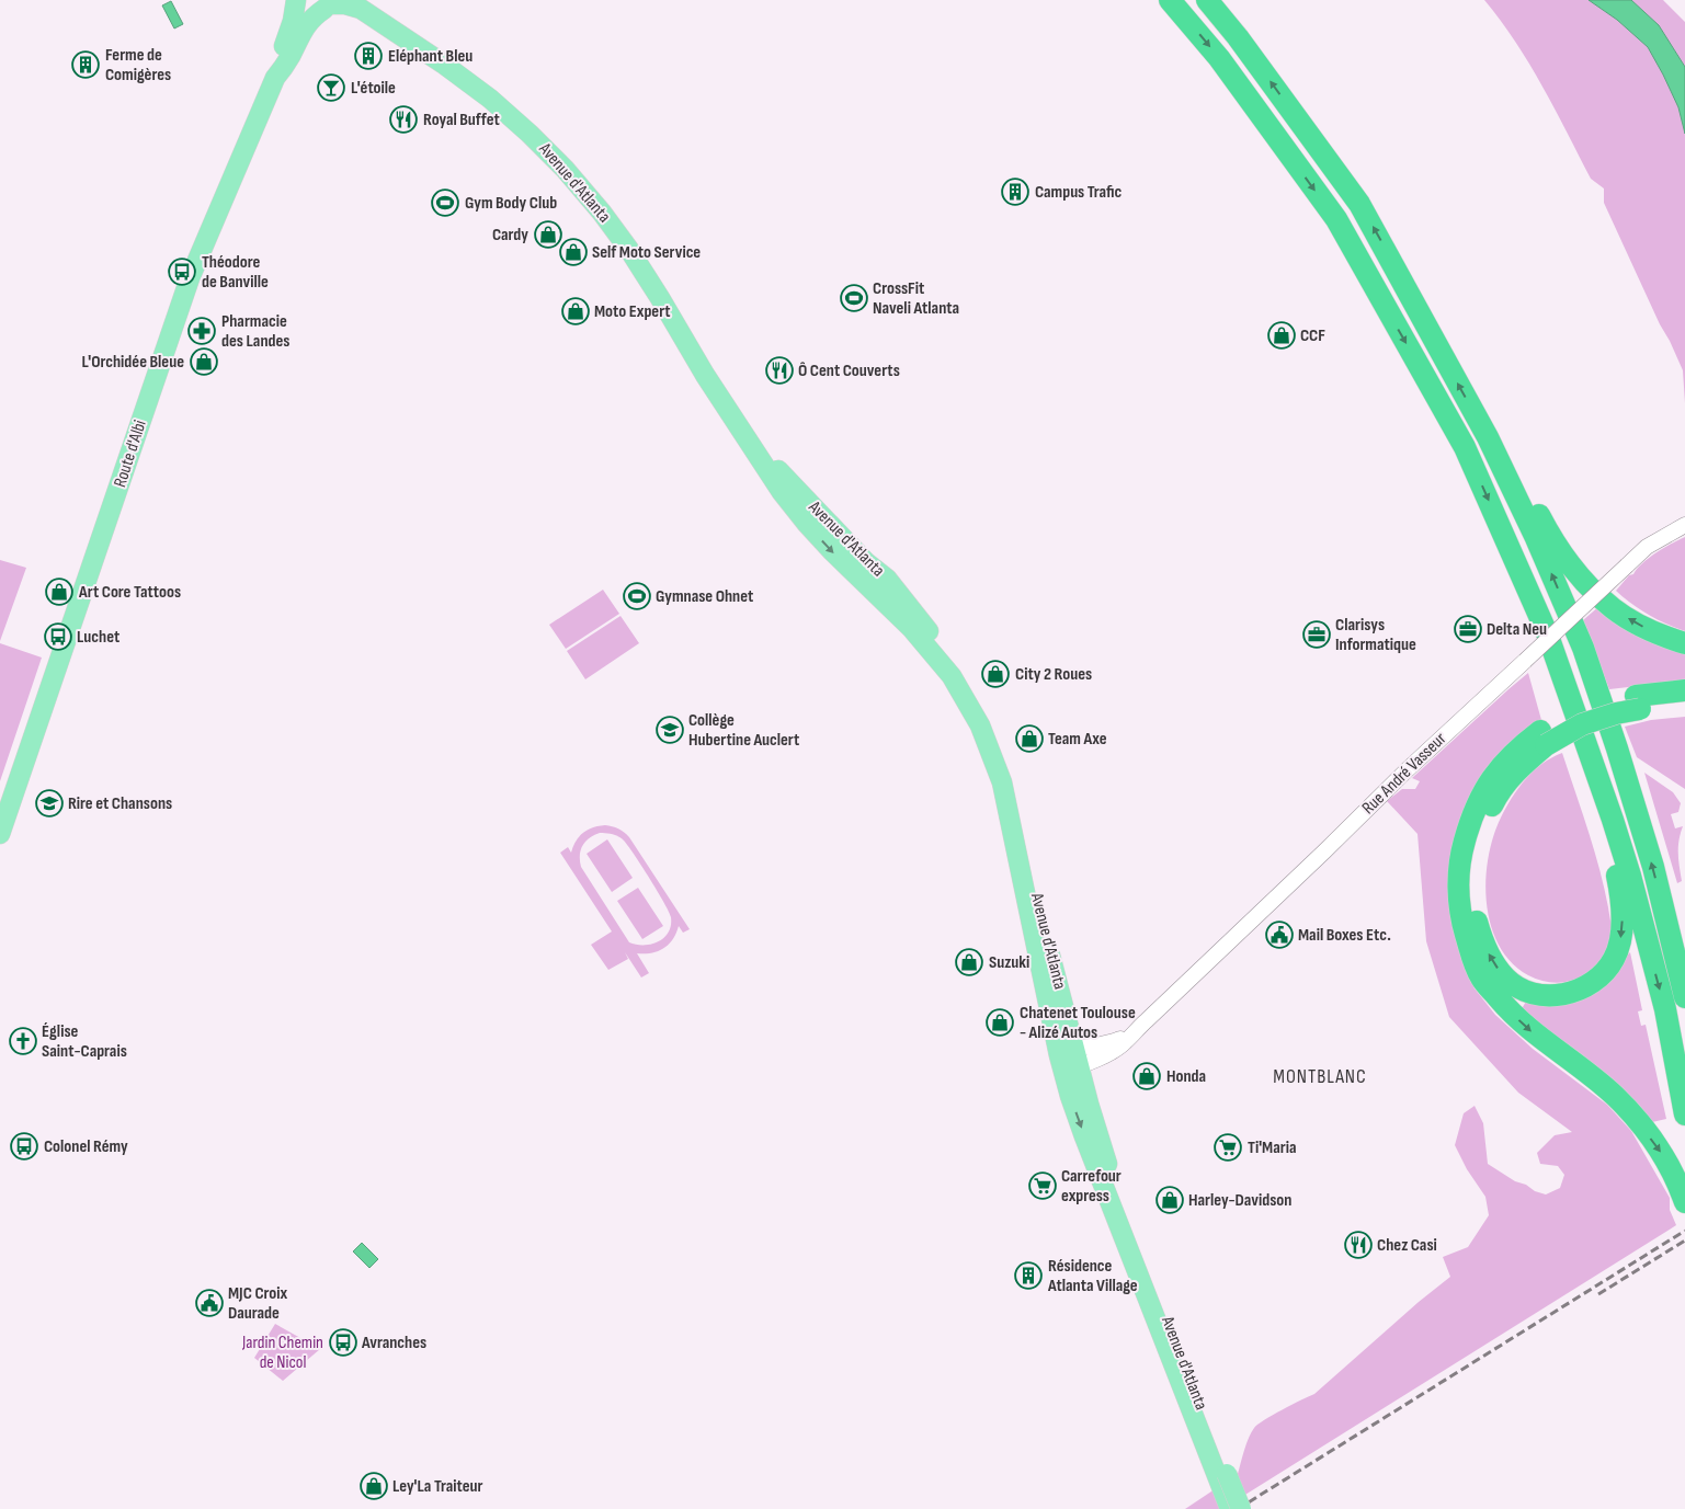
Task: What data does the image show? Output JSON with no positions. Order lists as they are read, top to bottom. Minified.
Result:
{"streets":{"main road":["Avenue d'Atlanta","Route d'Albi"],"street":["Rue André Vasseur"]},"crossings":[["Avenue d'Atlanta","Route d'Albi"],["Avenue d'Atlanta","Rue André Vasseur"]],"districts":["MONTBLANC"],"parks":["Jardin Chemin de Nicol"],"places":{"building":["Eléphant Bleu","Ferme de Comigères","Campus Trafic","Résidence Atlanta Village"],"bar":["L'étoile"],"restaurant":["Royal Buffet","Ô Cent Couverts","Chez Casi"],"sports":["Gym Body Club","CrossFit Naveli Atlanta","Gymnase Ohnet"],"shop":["Cardy","Self Moto Service","Moto Expert","CCF","L'Orchidée Bleue","Art Core Tattoos","City 2 Roues","Team Axe","Suzuki","Chatenet Toulouse - Alizé Autos","Honda","Harley-Davidson","Ley'La Traiteur"],"bus stop":["Théodore de Banville","Luchet","Colonel Rémy","Avranches"],"pharmacy":["Pharmacie des Landes"],"office":["Delta Neu","Clarisys Informatique"],"school or university":["Collège Hubertine Auclert","Rire et Chansons"],"public building":["Mail Boxes Etc.","MJC Croix Daurade"],"church":["Église Saint-Caprais"],"supermarket":["Ti'Maria","Carrefour express"]}}
